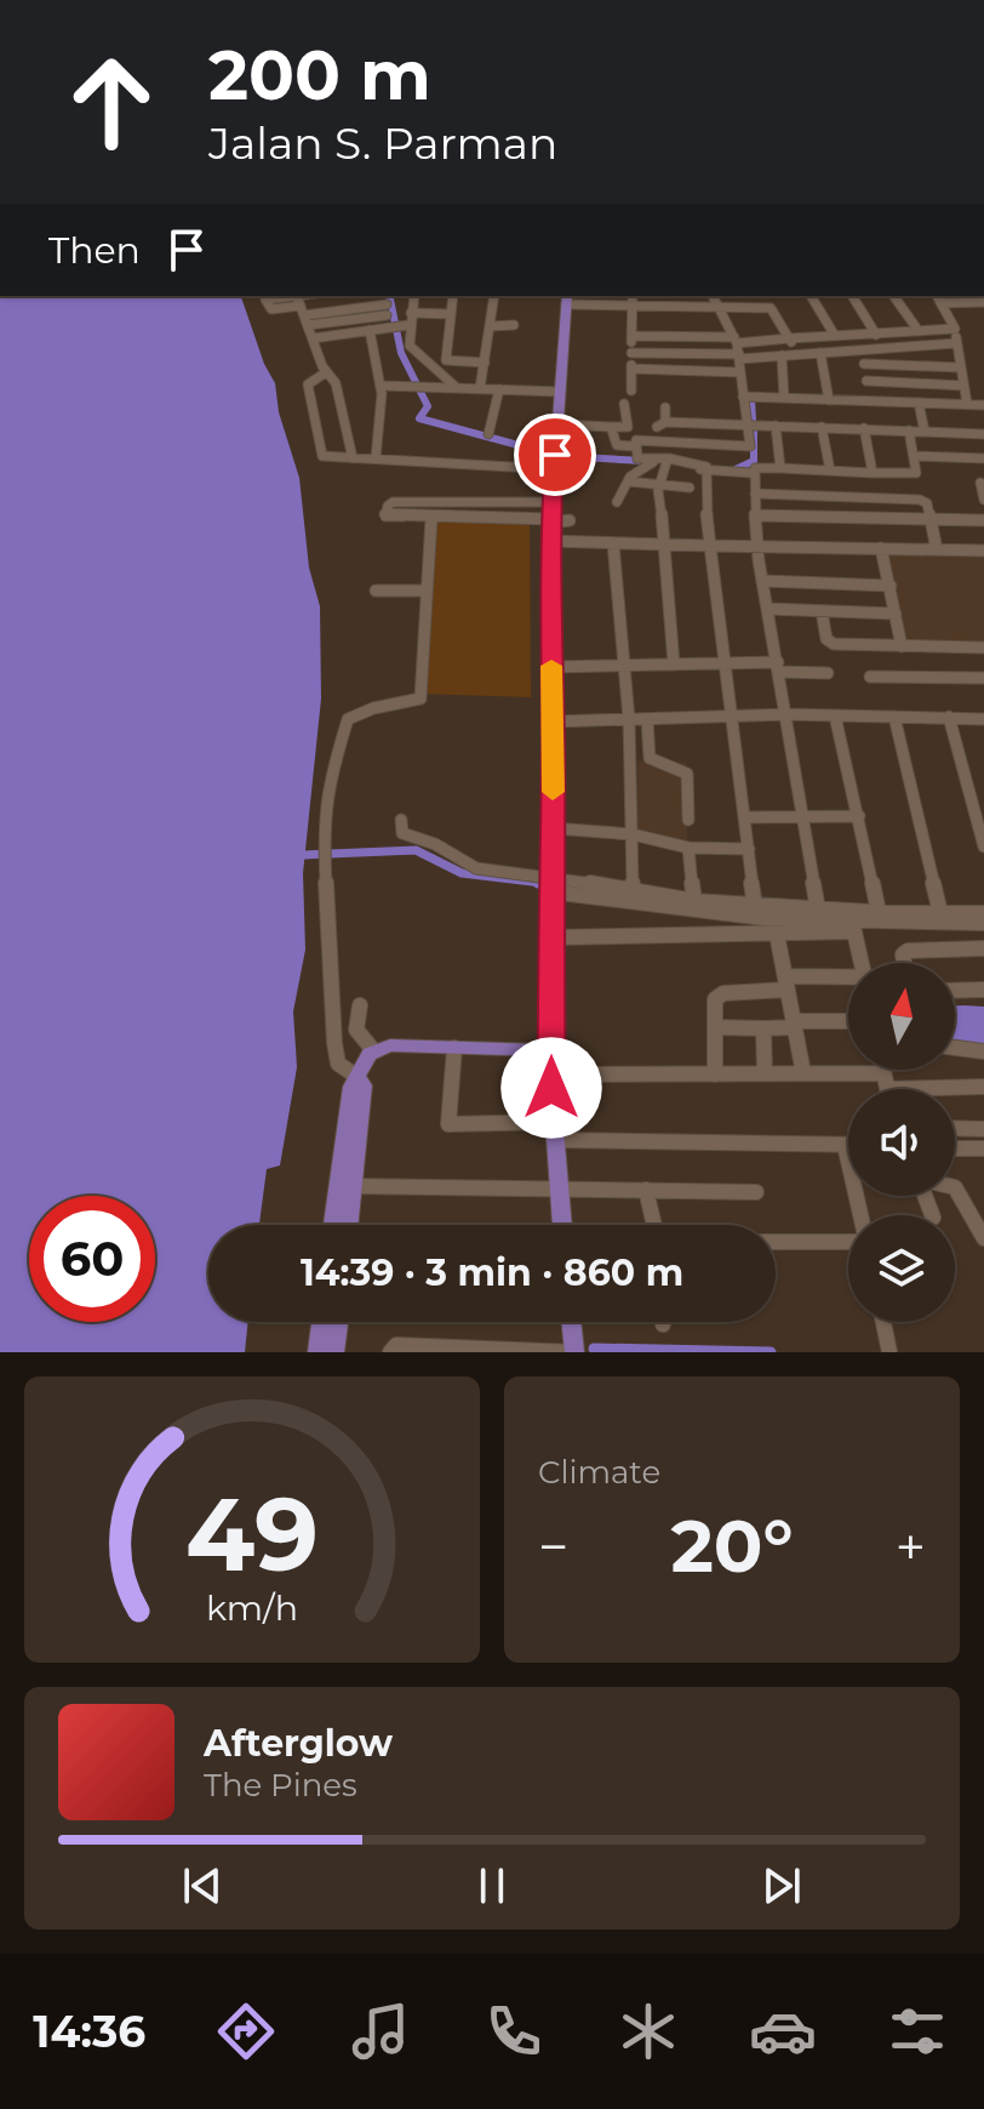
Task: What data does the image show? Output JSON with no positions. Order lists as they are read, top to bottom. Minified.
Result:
{"north":"top","page":{"turn":["200 m","Jalan S. Parman"],"then":"Then","limit":"60","trip":"14:39 · 3 min · 860 m","tile":"Climate","heat":["−","20°","+"],"song":["Afterglow","The Pines"],"tabs":"14:36","gauge":["49","km/h"]}}
